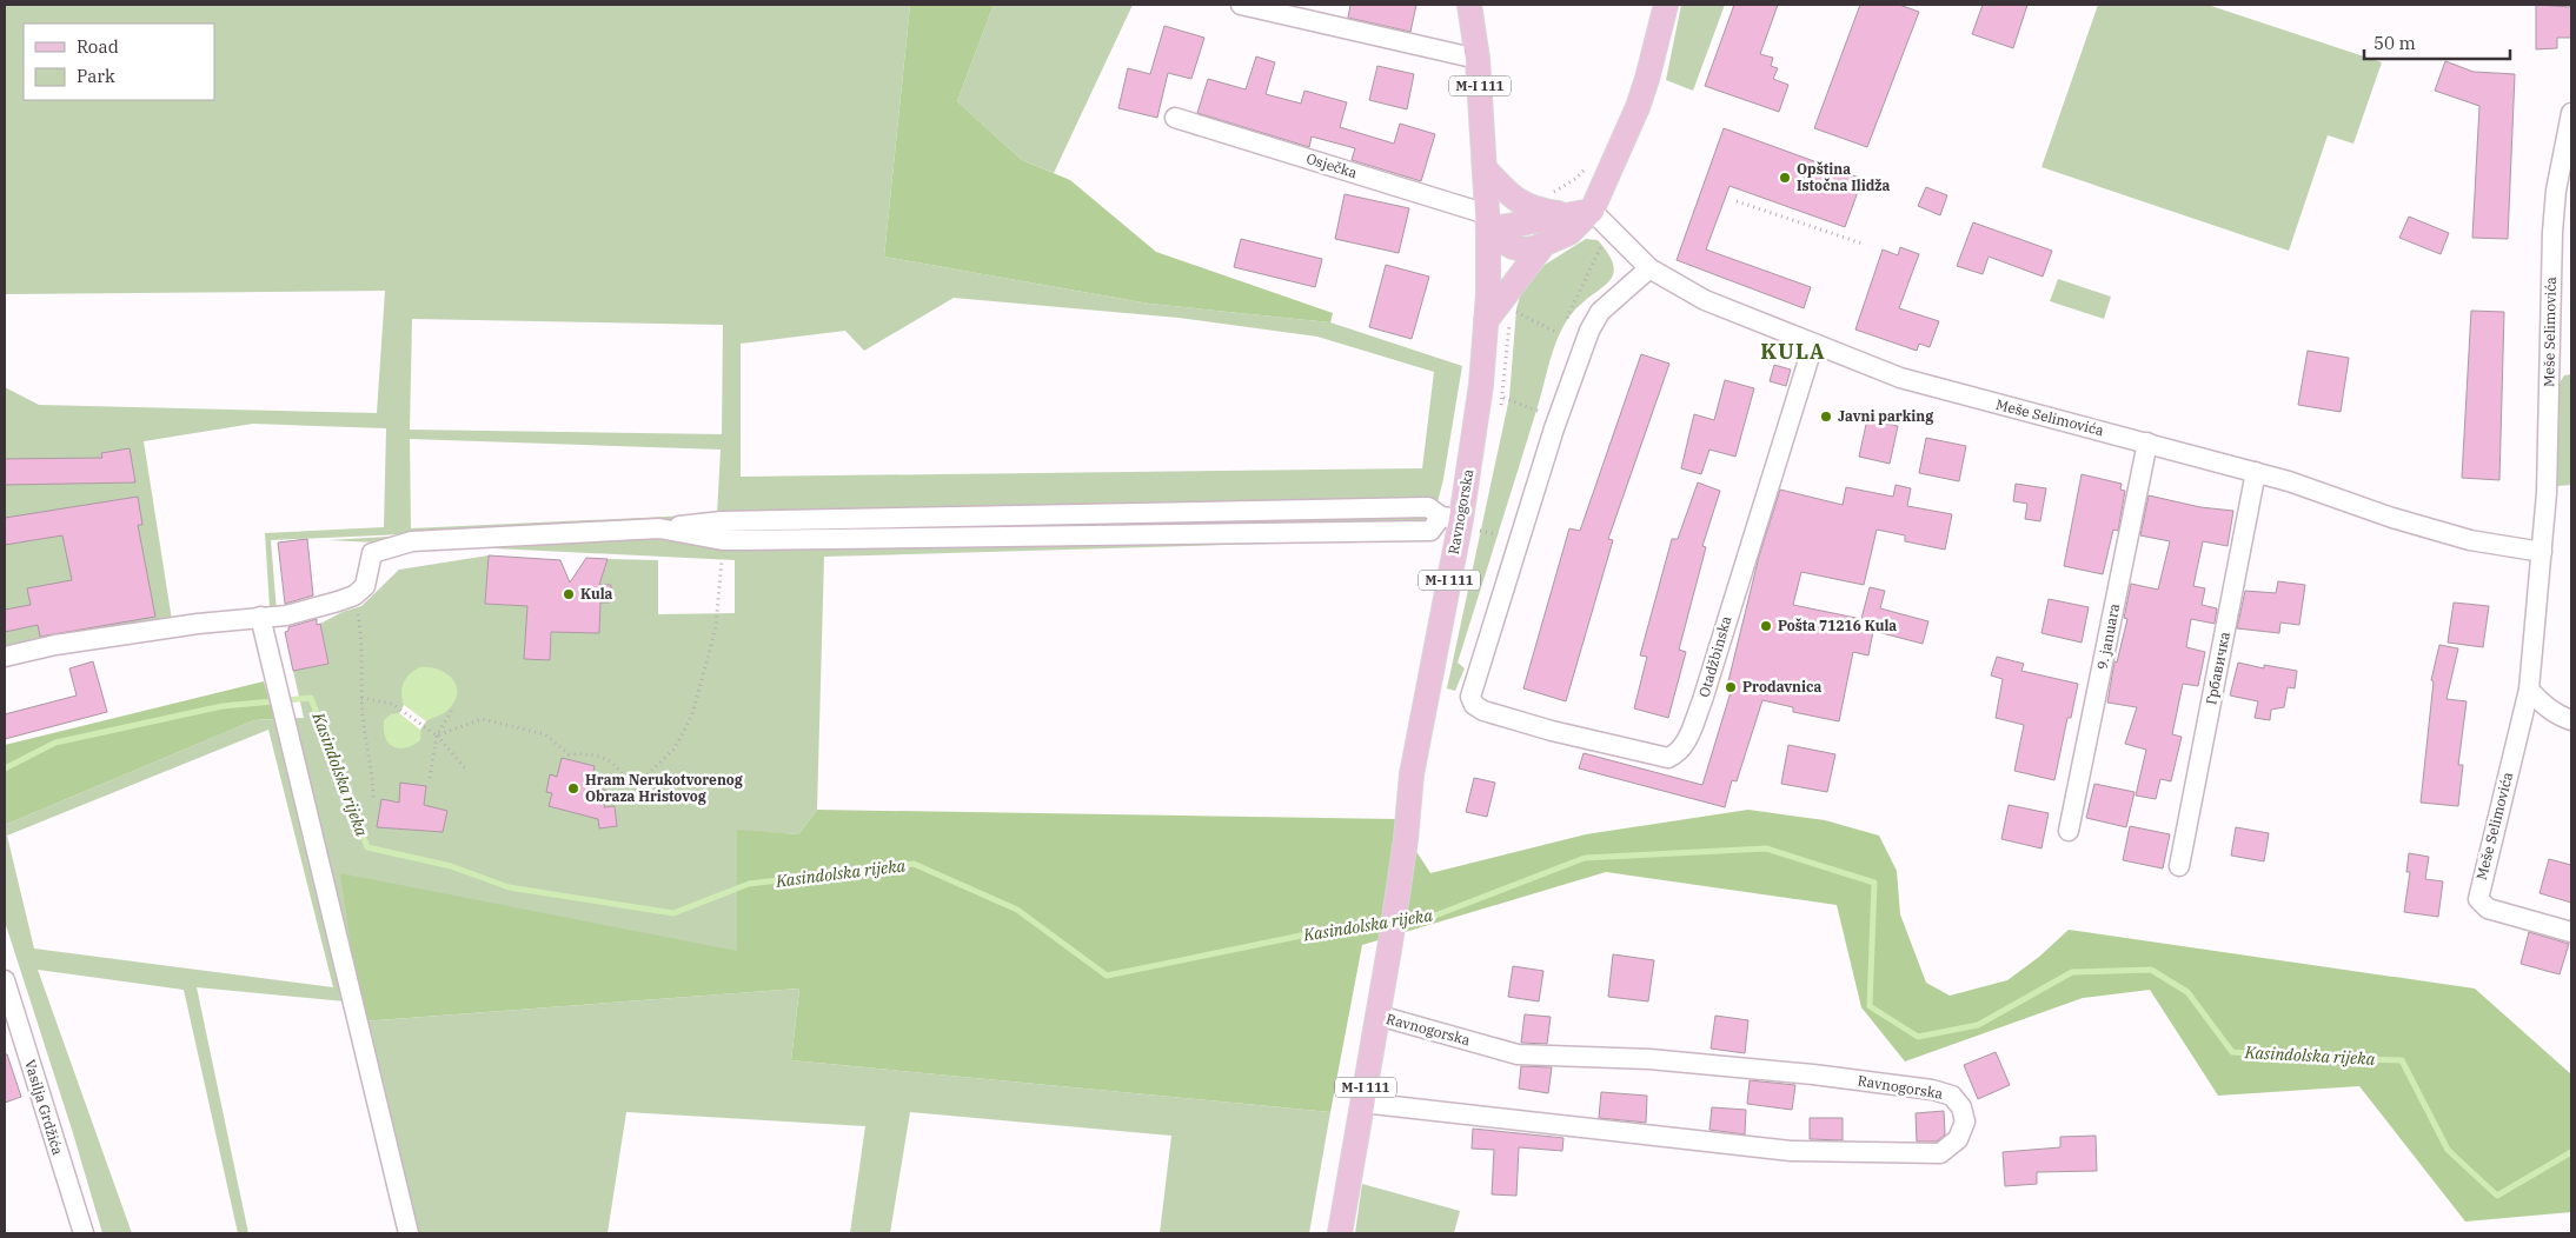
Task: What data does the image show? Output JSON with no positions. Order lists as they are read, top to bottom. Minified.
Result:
{"streets":{"main road":["M-I 111","Ravnogorska"],"street":["Osječka","Meše Selimovića","9. januara","Otadžbinska","Грбавичка","Vasilja Grdžića"]},"crossings":[["Osječka","Ravnogorska"],["Meše Selimovića","9. januara"],["Meše Selimovića","Otadžbinska"],["Meše Selimovića","Грбавичка"]],"districts":["KULA"],"water":["Kasindolska rijeka"],"places":["Opština Istočna Ilidža","Javni parking","Kula","Pošta 71216 Kula","Prodavnica","Hram Nerukotvorenog Obraza Hristovog"],"legend":["Road","Park"],"scale_bar":"50 m"}
